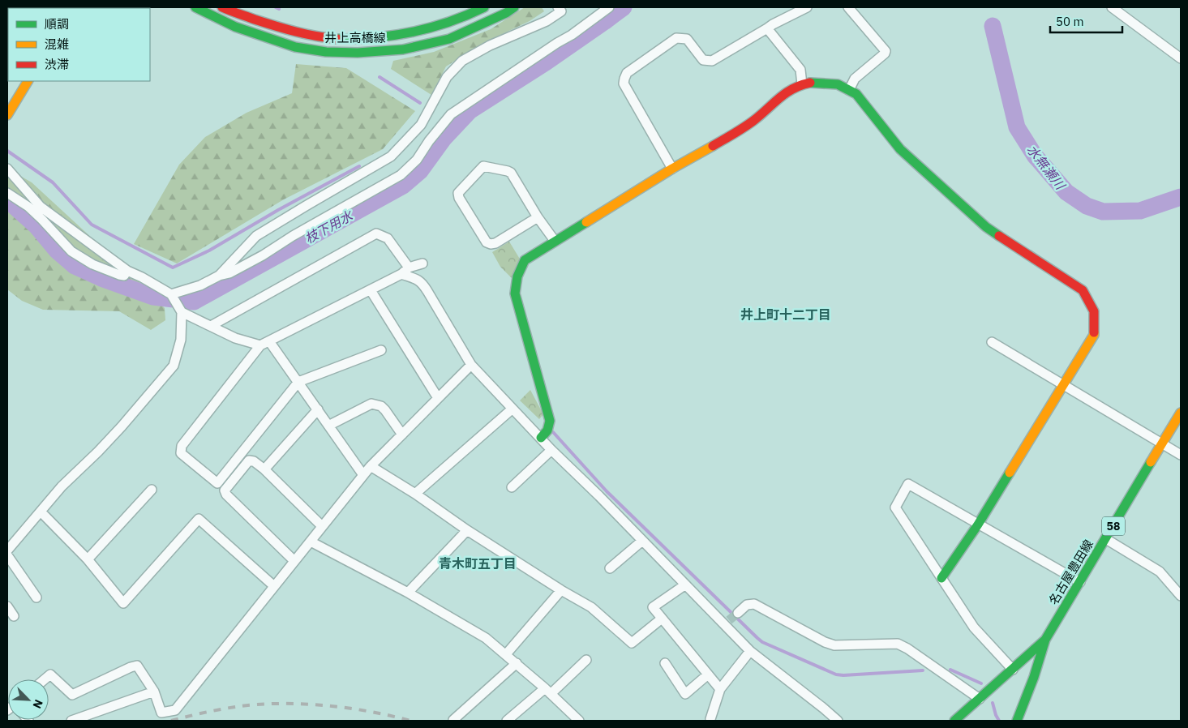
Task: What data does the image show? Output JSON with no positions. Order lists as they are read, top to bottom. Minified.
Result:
{"streets":{"street":["井上高橋線","58","名古屋豊田線"]},"districts":["井上町十二丁目","青木町五丁目"],"water":["水無瀬川","枝下用水"],"legend":["順調","混雑","渋滞"],"scale_bar":"50 m","north":"bottom right"}
